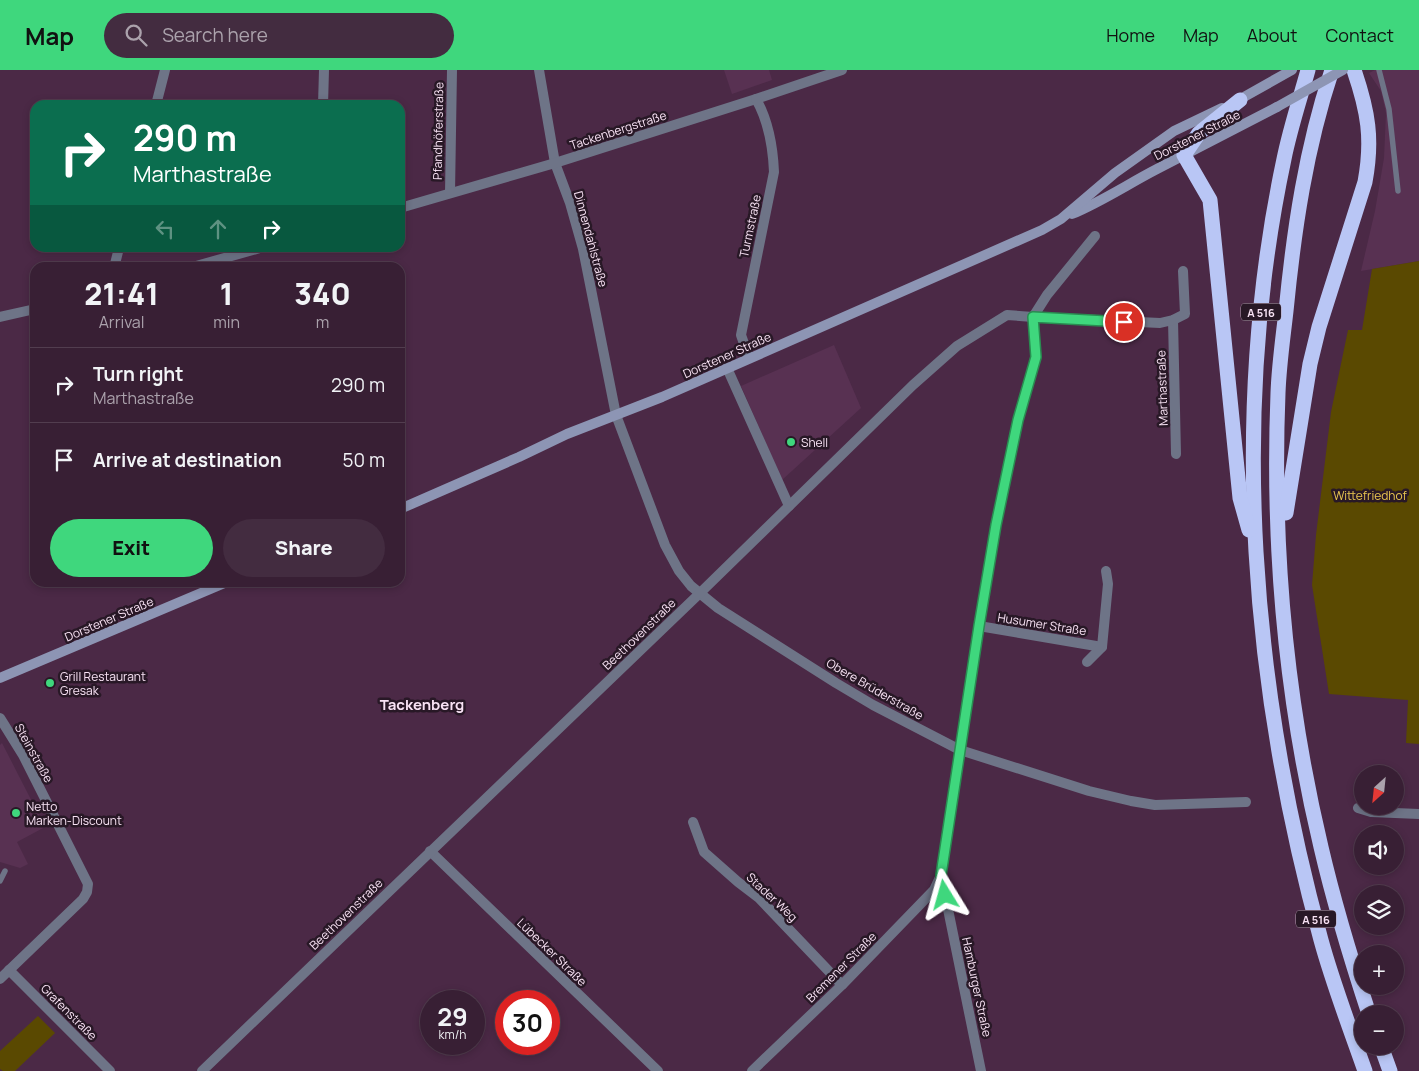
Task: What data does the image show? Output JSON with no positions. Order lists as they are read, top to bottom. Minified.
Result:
{"streets":{"highway":["A 516"],"main road":["Dorstener Straße"],"street":["Tackenbergstraße","Pfandhöferstraße","Turmstraße","Dinnendahlstraße","Marthastraße","Husumer Straße","Beethovenstraße","Obere Brüderstraße","Steinstraße","Stader Weg","Lübecker Straße","Bremener Straße","Hamburger Straße","Grafenstraße"]},"crossings":[["Tackenbergstraße","Pfandhöferstraße"],["Tackenbergstraße","Turmstraße"],["Tackenbergstraße","Dinnendahlstraße"],["Dorstener Straße","Turmstraße"],["Dorstener Straße","Dinnendahlstraße"],["Dorstener Straße","Obere Brüderstraße"],["Dinnendahlstraße","Obere Brüderstraße"],["Husumer Straße","Hamburger Straße"],["Beethovenstraße","Obere Brüderstraße"],["Beethovenstraße","Lübecker Straße"],["Beethovenstraße","Hamburger Straße"],["Obere Brüderstraße","Hamburger Straße"],["Steinstraße","Grafenstraße"],["Stader Weg","Bremener Straße"],["Bremener Straße","Hamburger Straße"]],"districts":["Tackenberg"],"parks":["Wittefriedhof"],"places":["Shell","Grill Restaurant Gresak","Netto Marken-Discount"],"north":"bottom left","page":{"header":"Map","search":"Search here","nav":["Home","Map","About","Contact"],"turn":["290 m","Marthastraße"],"eta":["21:41","Arrival","1","min","340","m"],"list":[{"name":"Turn right","note":"Marthastraße","value":"290 m"},{"name":"Arrive at destination","value":"50 m"}],"buttons":["Exit","Share"],"map_buttons":["+","−"],"speed":"29 km/h","limit":"30"}}
